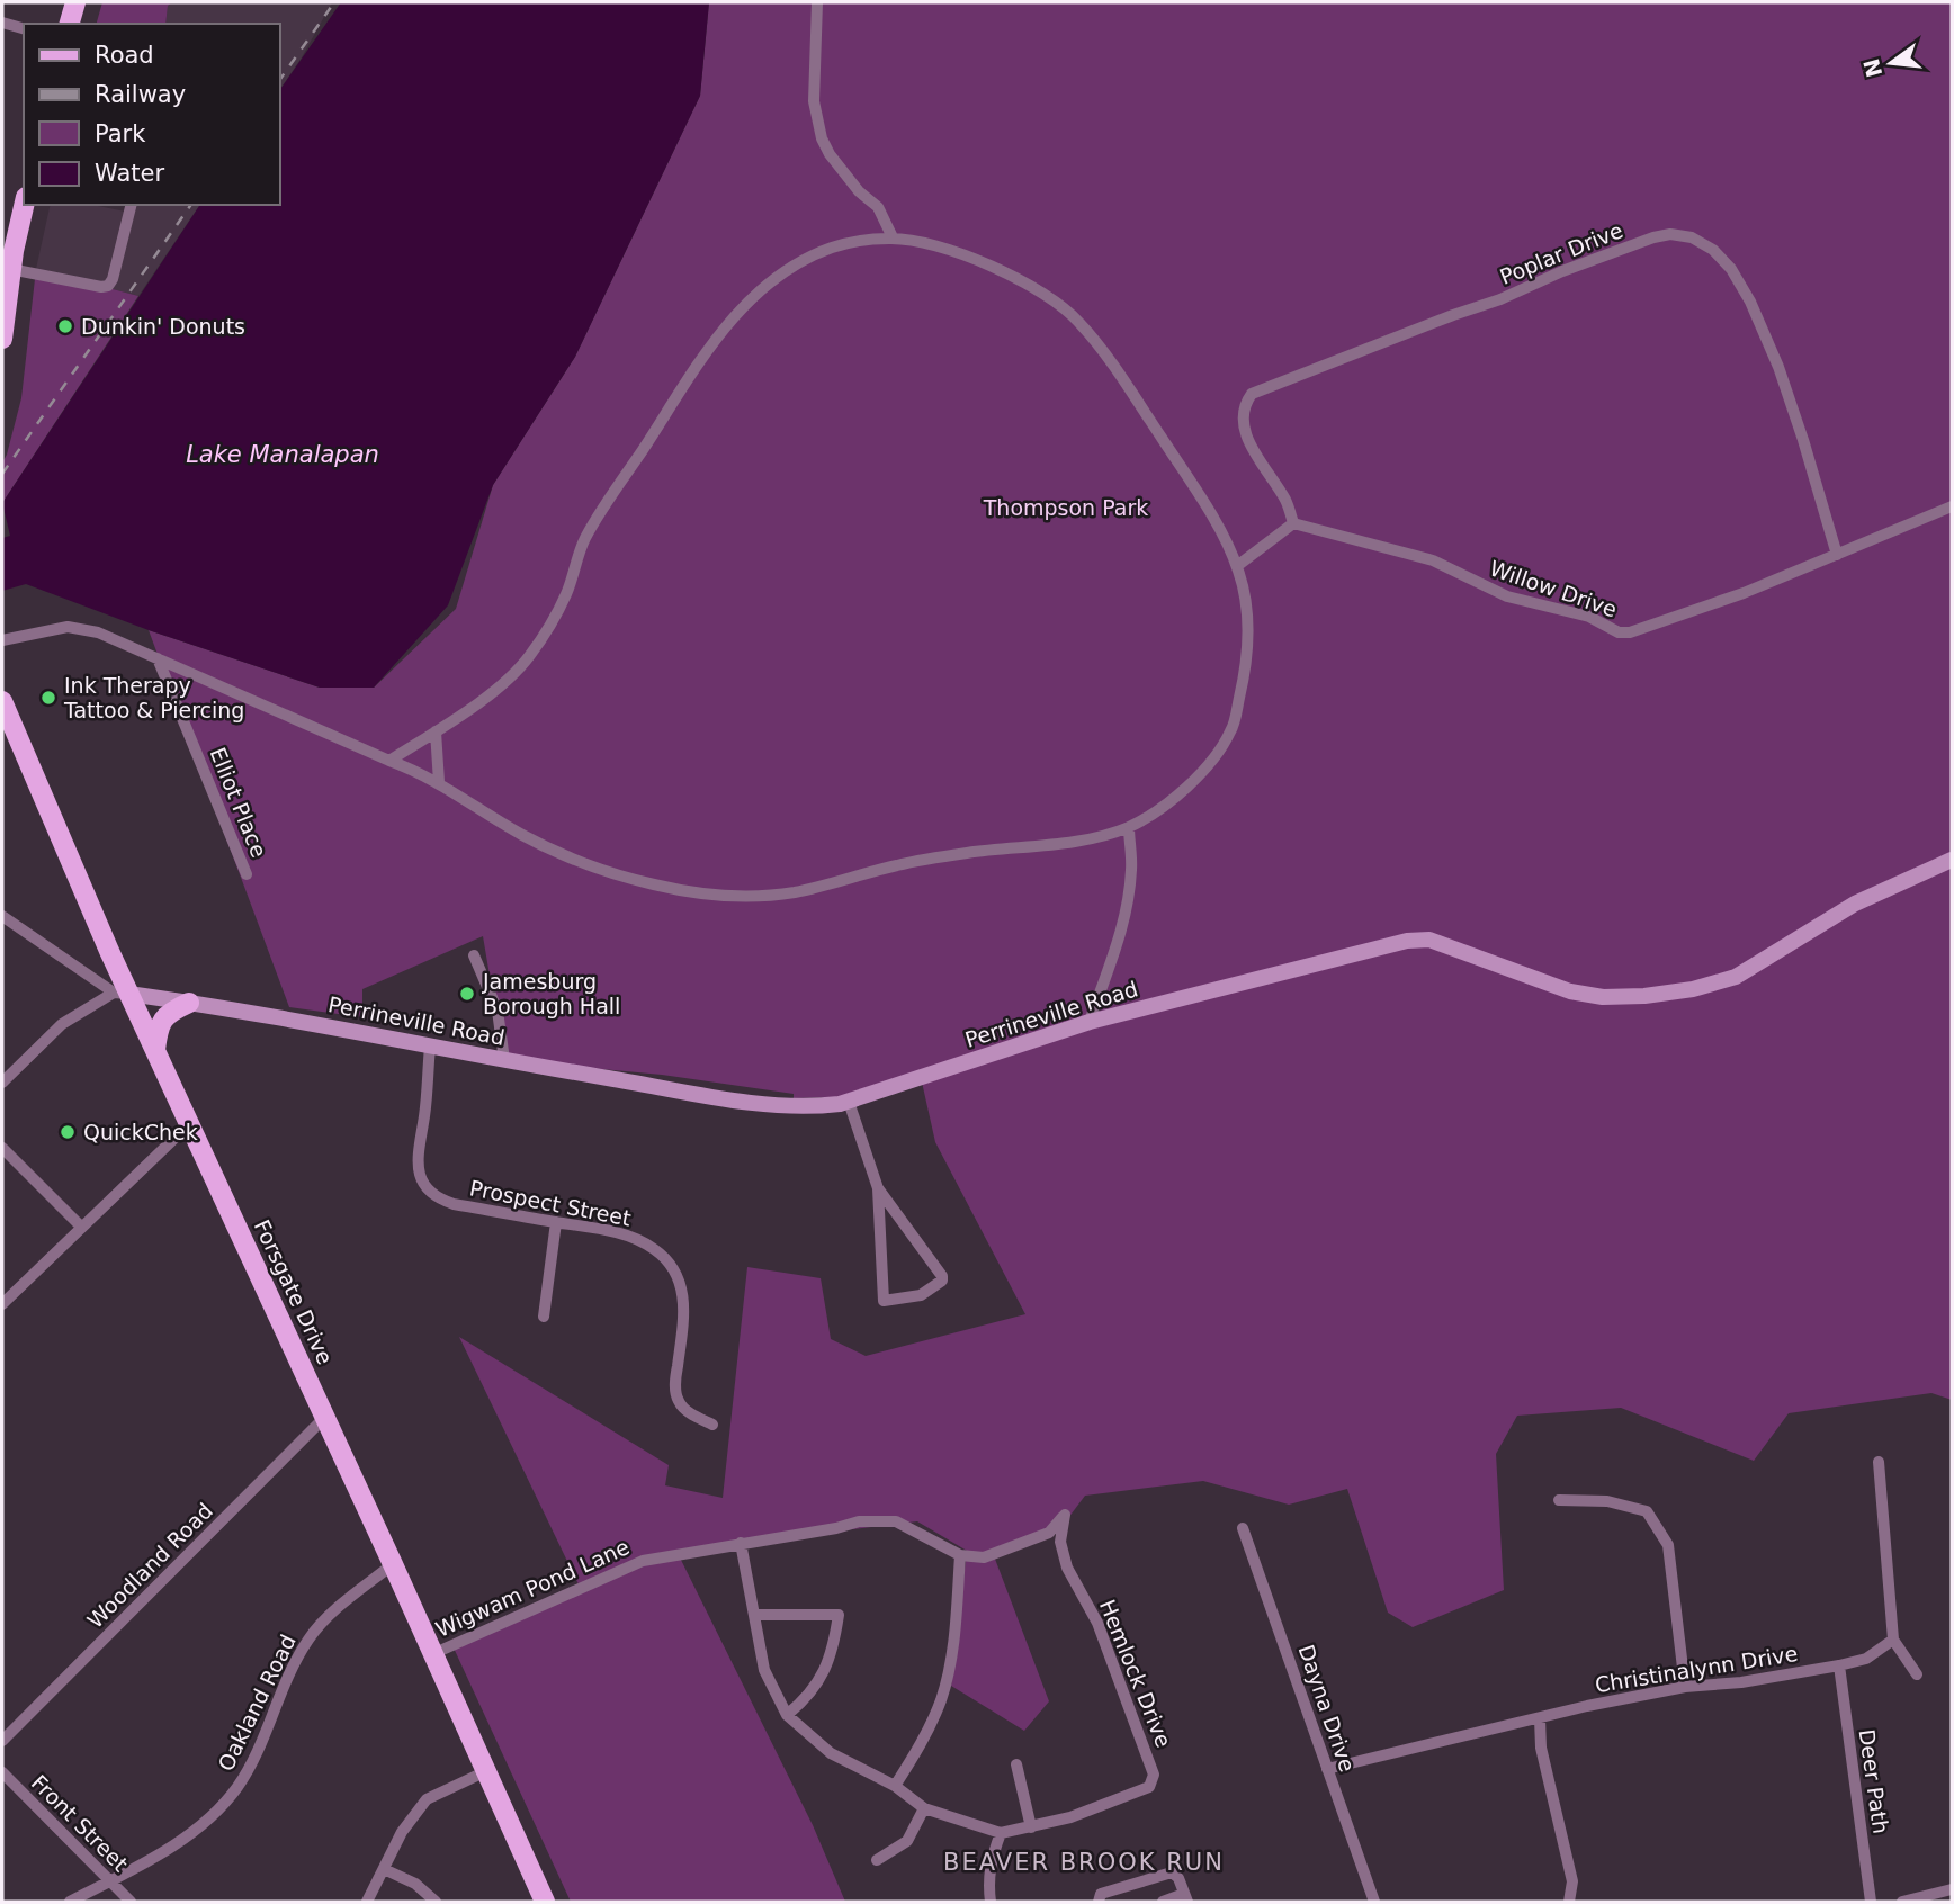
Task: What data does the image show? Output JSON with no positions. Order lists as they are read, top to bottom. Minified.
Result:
{"streets":{"main road":["Forsgate Drive"],"street":["Poplar Drive","Willow Drive","Elliot Place","Perrineville Road","Prospect Street","Woodland Road","Wigwam Pond Lane","Christinalynn Drive","Hemlock Drive","Oakland Road","Dayna Drive","Deer Path","Front Street"]},"crossings":[["Poplar Drive","Willow Drive"],["Perrineville Road","Prospect Street"],["Perrineville Road","Forsgate Drive"],["Forsgate Drive","Woodland Road"],["Forsgate Drive","Wigwam Pond Lane"],["Forsgate Drive","Oakland Road"],["Wigwam Pond Lane","Hemlock Drive"],["Christinalynn Drive","Dayna Drive"],["Christinalynn Drive","Deer Path"],["Oakland Road","Front Street"]],"districts":["BEAVER BROOK RUN"],"water":["Lake Manalapan"],"parks":["Thompson Park"],"places":["Dunkin' Donuts","Ink Therapy Tattoo & Piercing","Jamesburg Borough Hall","QuickChek"],"legend":["Road","Railway","Park","Water"],"north":"left"}
